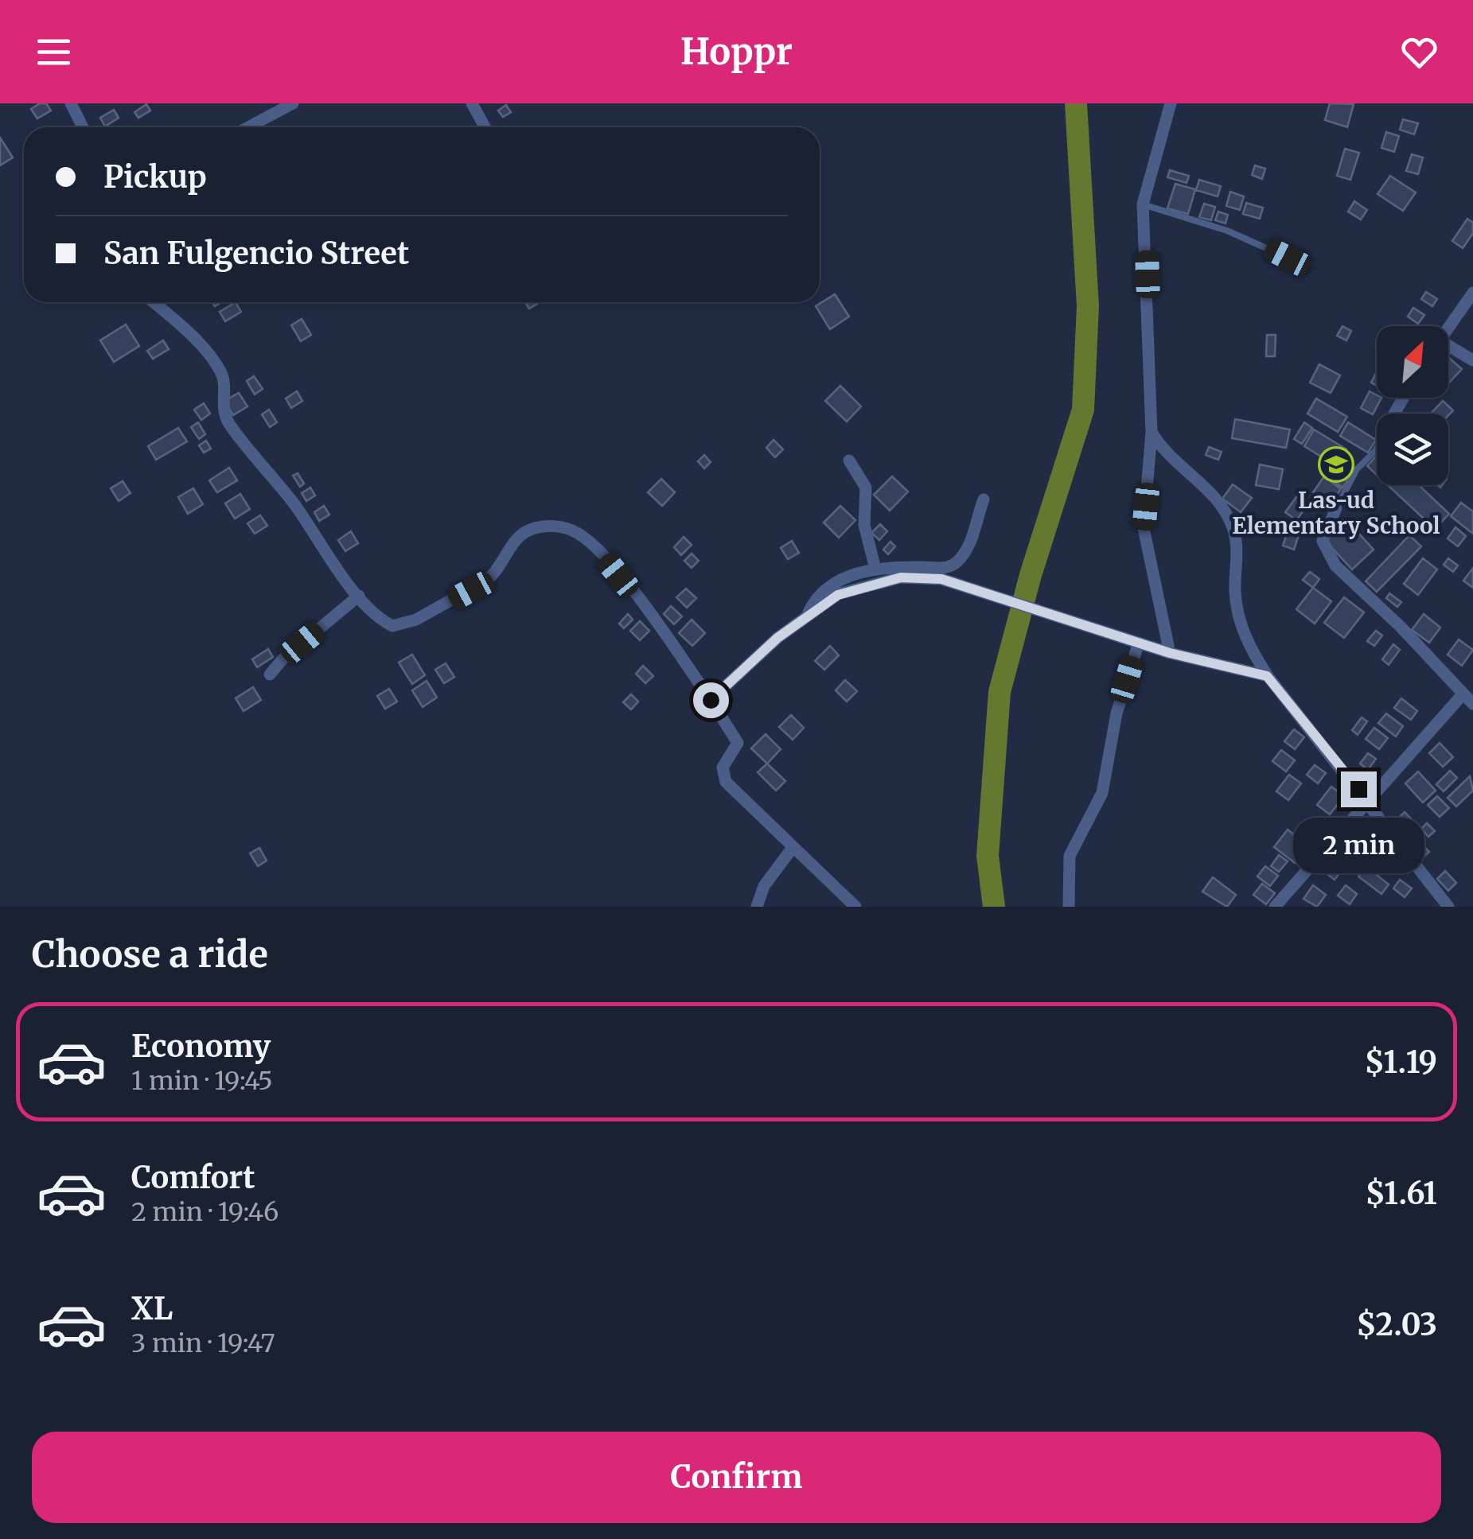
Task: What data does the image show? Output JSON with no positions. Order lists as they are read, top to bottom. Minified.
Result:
{"places":{"school or university":["Las-ud Elementary School"]},"north":"top right","page":{"header":"Hoppr","banner":["Pickup","San Fulgencio Street"],"bubble":"2 min","heading":"Choose a ride","list":[{"name":"Economy","note":"1 min · 19:45","value":"$1.19"},{"name":"Comfort","note":"2 min · 19:46","value":"$1.61"},{"name":"XL","note":"3 min · 19:47","value":"$2.03"}],"buttons":"Confirm"}}
